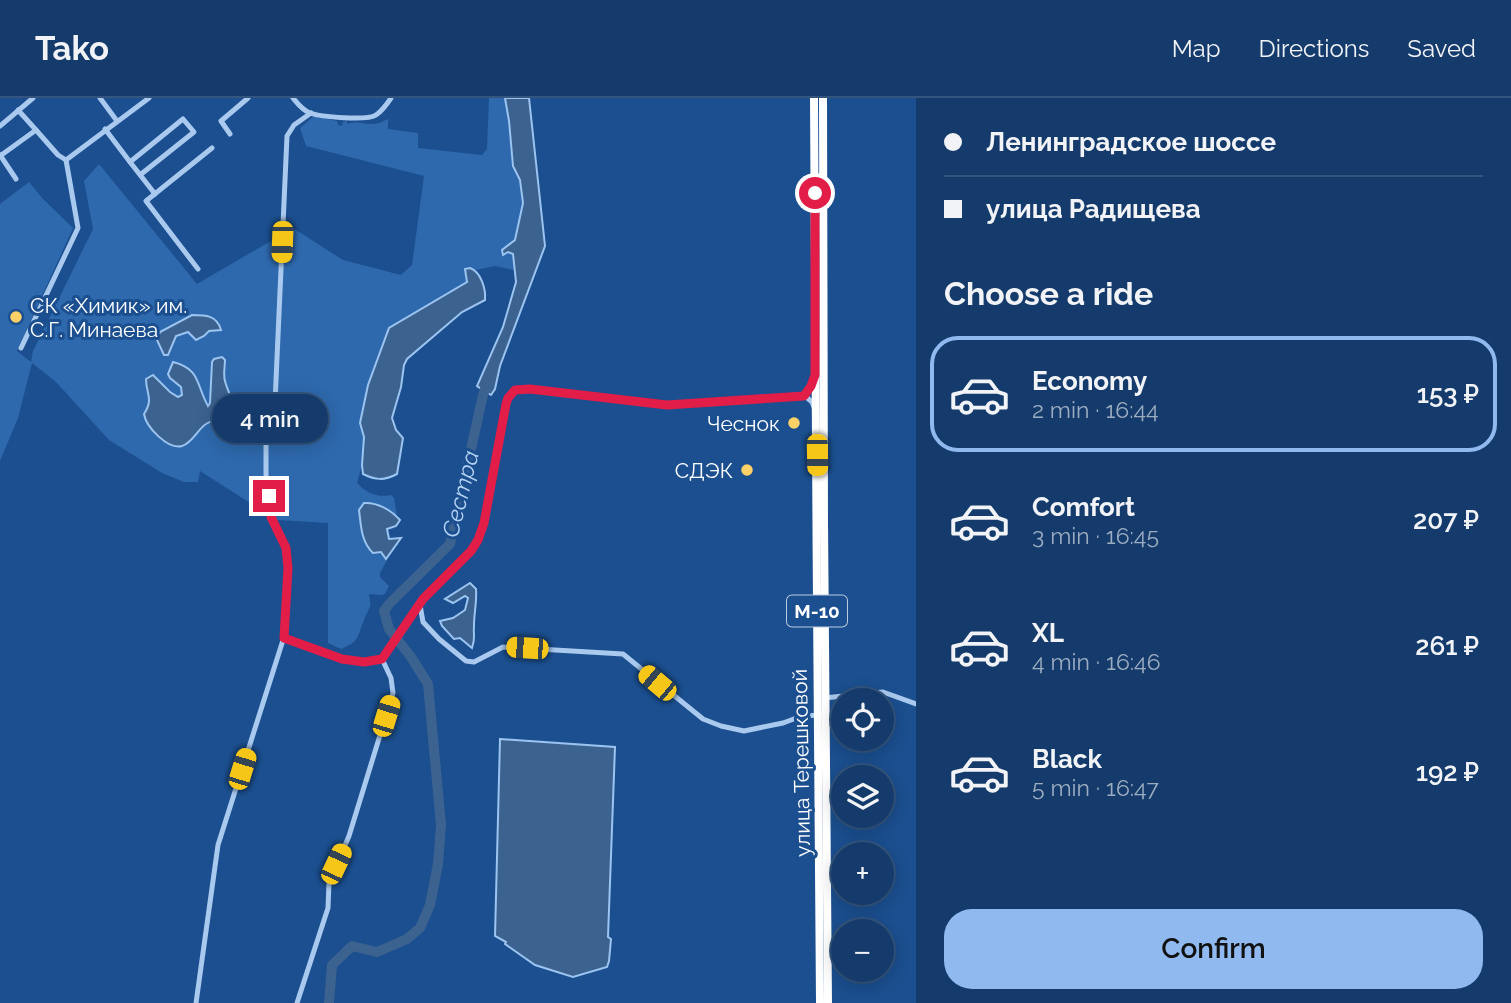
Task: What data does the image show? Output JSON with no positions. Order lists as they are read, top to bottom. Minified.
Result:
{"streets":{"highway":["М-10","улица Терешковой"]},"crossings":[["М-10","улица Терешковой"]],"water":["Сестра"],"places":["СК «Химик» им. С.Г. Минаева","Чеснок","СДЭК"],"page":{"header":"Tako","nav":["Map","Directions","Saved"],"banner":["Ленинградское шоссе","улица Радищева"],"heading":"Choose a ride","list":[{"name":"Economy","note":"2 min · 16:44","value":"153 ₽"},{"name":"Comfort","note":"3 min · 16:45","value":"207 ₽"},{"name":"XL","note":"4 min · 16:46","value":"261 ₽"},{"name":"Black","note":"5 min · 16:47","value":"192 ₽"}],"bubble":"4 min","map_buttons":["+","−"],"buttons":"Confirm"}}
